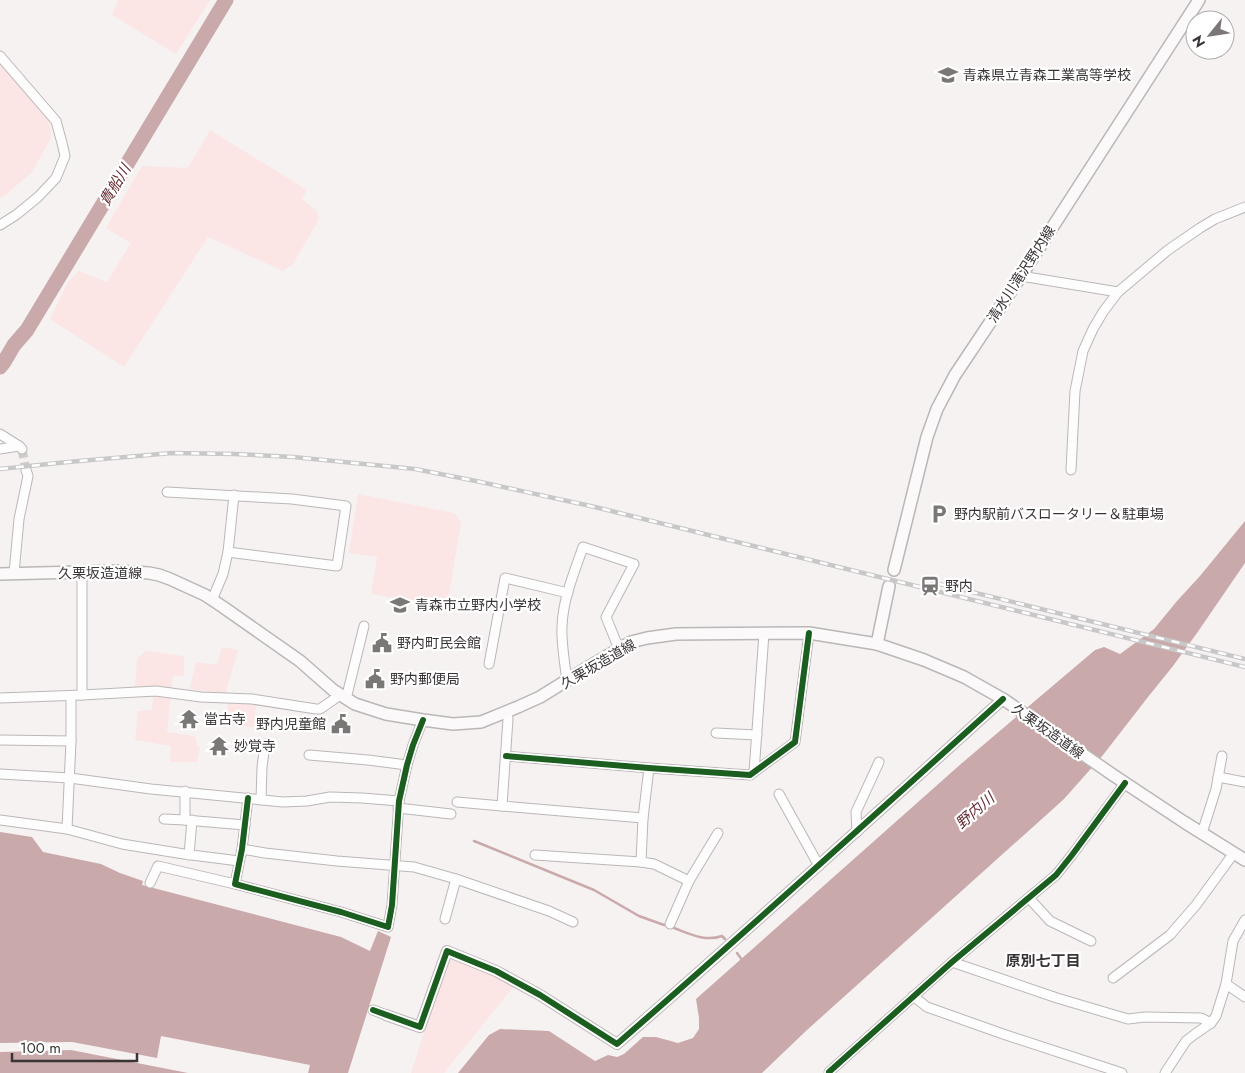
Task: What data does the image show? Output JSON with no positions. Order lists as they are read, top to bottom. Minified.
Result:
{"streets":{"main road":["清水川滝沢野内線","久栗坂造道線"]},"districts":["原別七丁目"],"water":["貴船川","野内川"],"places":{"school or university":["青森県立青森工業高等学校","青森市立野内小学校"],"parking":["野内駅前バスロータリー＆駐車場"],"station":["野内"],"public building":["野内町民会館","野内郵便局","野内児童館"],"temple":["當古寺","妙覚寺"]},"scale_bar":"100 m","north":"bottom left"}
